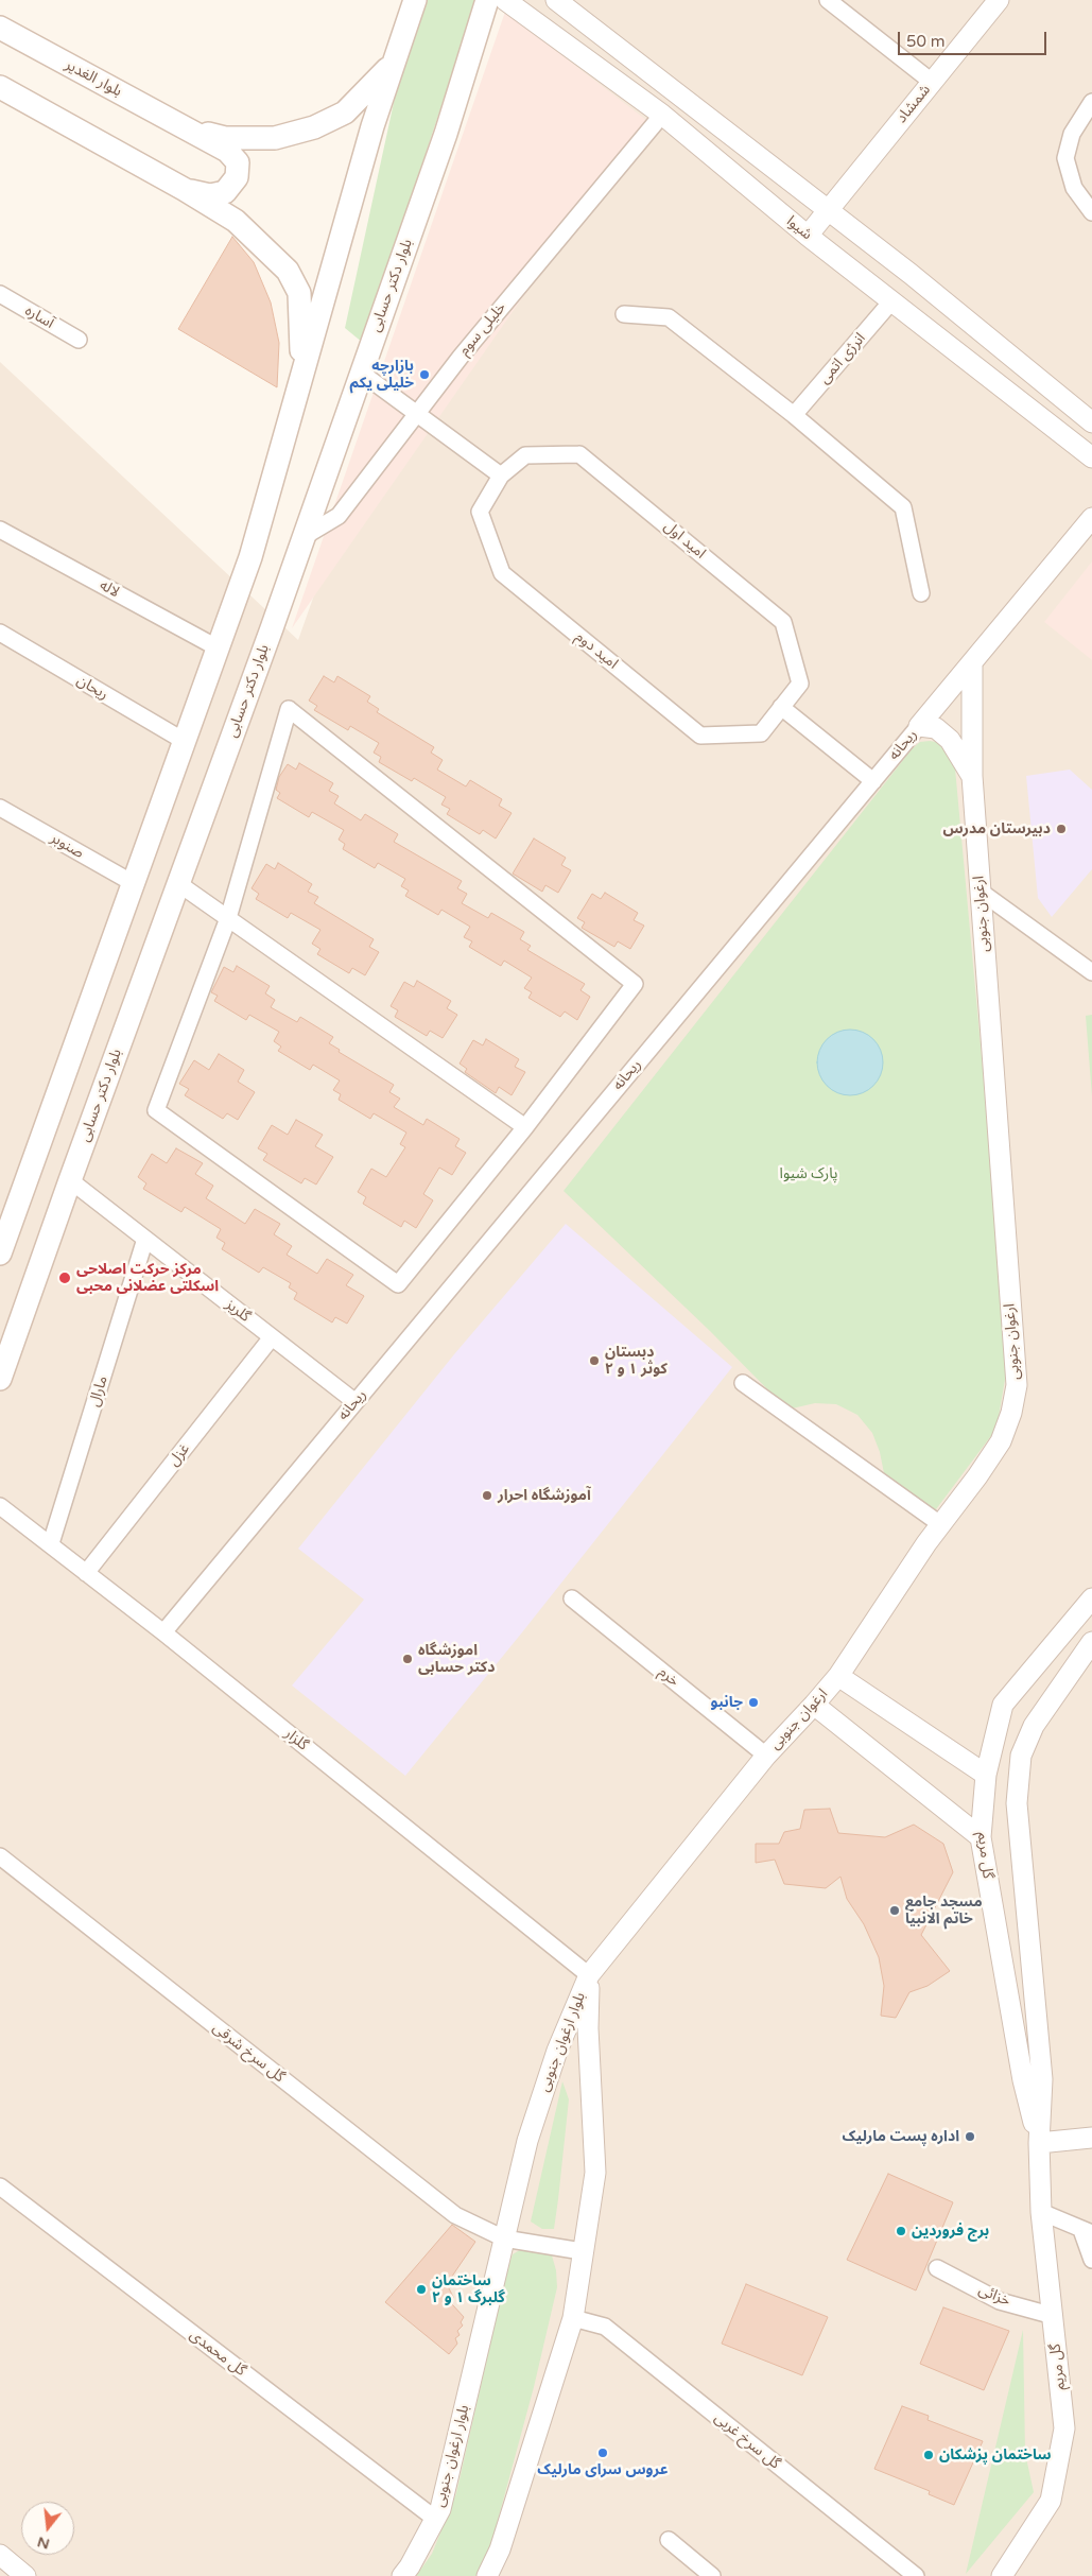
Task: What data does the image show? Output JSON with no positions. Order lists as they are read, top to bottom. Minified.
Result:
{"streets":{"main road":["بلوار الغدیر","بلوار دکتر حسابی"],"street":["شمشاد","شیوا","آساره","خلیلی سوم","انرژی اتمی","امید اول","لاله","امید دوم","ریحان","ریحانه","صنوبر","ارغوان جنوبی","گلریز","مارال","غزل","خرم","گلزار","گل مریم","بلوار ارغوان جنوبی","گل سرخ شرقی","خزائی","گل محمدی","گل سرخ غربی"]},"crossings":[["شمشاد","شیوا"],["شیوا","خلیلی سوم"],["شیوا","انرژی اتمی"],["بلوار دکتر حسابی","خلیلی سوم"],["بلوار دکتر حسابی","گلریز"],["امید اول","امید دوم"],["ریحانه","ارغوان جنوبی"],["ریحانه","گلریز"],["ریحانه","گلزار"],["ارغوان جنوبی","خرم"],["ارغوان جنوبی","گلزار"],["ارغوان جنوبی","بلوار ارغوان جنوبی"],["گلریز","مارال"],["گلریز","غزل"],["مارال","گلزار"],["غزل","گلزار"],["گلزار","بلوار ارغوان جنوبی"],["گل مریم","خزائی"],["بلوار ارغوان جنوبی","گل سرخ شرقی"],["بلوار ارغوان جنوبی","گل محمدی"],["بلوار ارغوان جنوبی","گل سرخ غربی"]],"parks":["پارک شیوا"],"places":["بازارچه خلیلی یکم","دبیرستان مدرس","مرکز حرکت اصلاحی اسکلتی عضلانی محبی","دبستان کوثر ۱ و ۲","آموزشگاه احرار","اموزشگاه دکتر حسابی","جانبو","مسجد جامع خاتم الانبیا","اداره پست مارلیک","برج فروردین","ساختمان گلبرگ ۱ و ۲","عروس سرای مارلیک","ساختمان پزشکان"],"scale_bar":"50 m","north":"bottom"}
